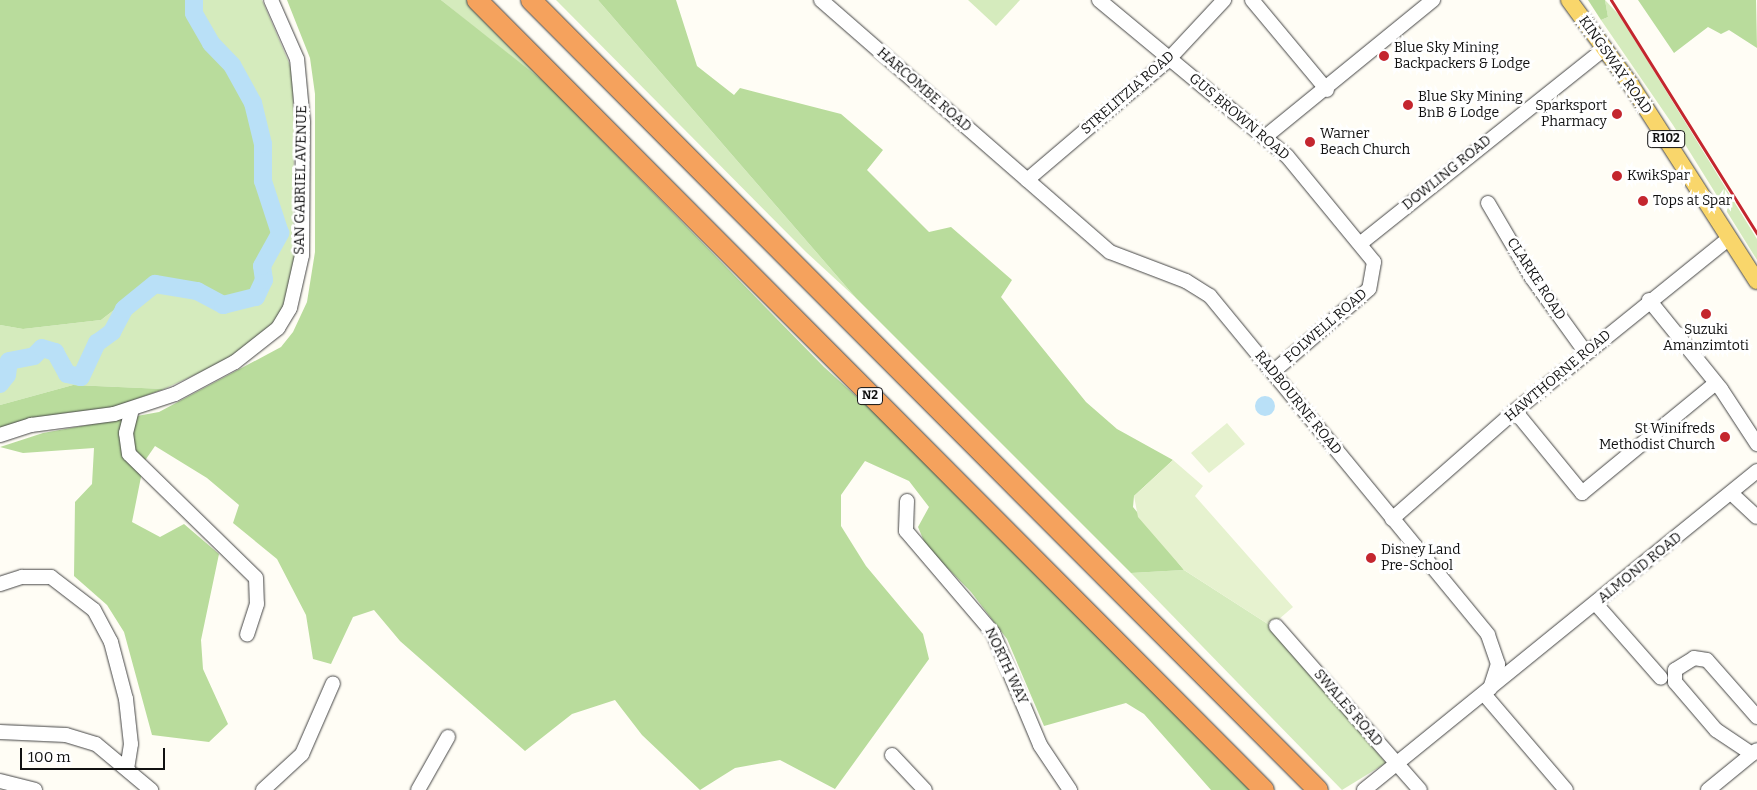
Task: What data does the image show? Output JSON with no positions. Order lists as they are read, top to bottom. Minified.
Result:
{"streets":{"highway":["N2"],"main road":["KINGSWAY ROAD","R102"],"street":["HARCOMBE ROAD","STRELITZIA ROAD","GUS BROWN ROAD","DOWLING ROAD","SAN GABRIEL AVENUE","CLARKE ROAD","FOLWELL ROAD","HAWTHORNE ROAD","RADBOURNE ROAD","ALMOND ROAD","NORTH WAY","SWALES ROAD"]},"crossings":[["KINGSWAY ROAD","DOWLING ROAD"],["KINGSWAY ROAD","HAWTHORNE ROAD"],["HARCOMBE ROAD","STRELITZIA ROAD"],["HARCOMBE ROAD","RADBOURNE ROAD"],["STRELITZIA ROAD","GUS BROWN ROAD"],["STRELITZIA ROAD","RADBOURNE ROAD"],["GUS BROWN ROAD","DOWLING ROAD"],["GUS BROWN ROAD","FOLWELL ROAD"],["CLARKE ROAD","HAWTHORNE ROAD"],["FOLWELL ROAD","RADBOURNE ROAD"],["HAWTHORNE ROAD","RADBOURNE ROAD"],["ALMOND ROAD","SWALES ROAD"]],"places":["Blue Sky Mining Backpackers & Lodge","Blue Sky Mining BnB & Lodge","Sparksport Pharmacy","Warner Beach Church","KwikSpar","Tops at Spar","Suzuki Amanzimtoti","St Winifreds Methodist Church","Disney Land Pre-School"],"scale_bar":"100 m"}
